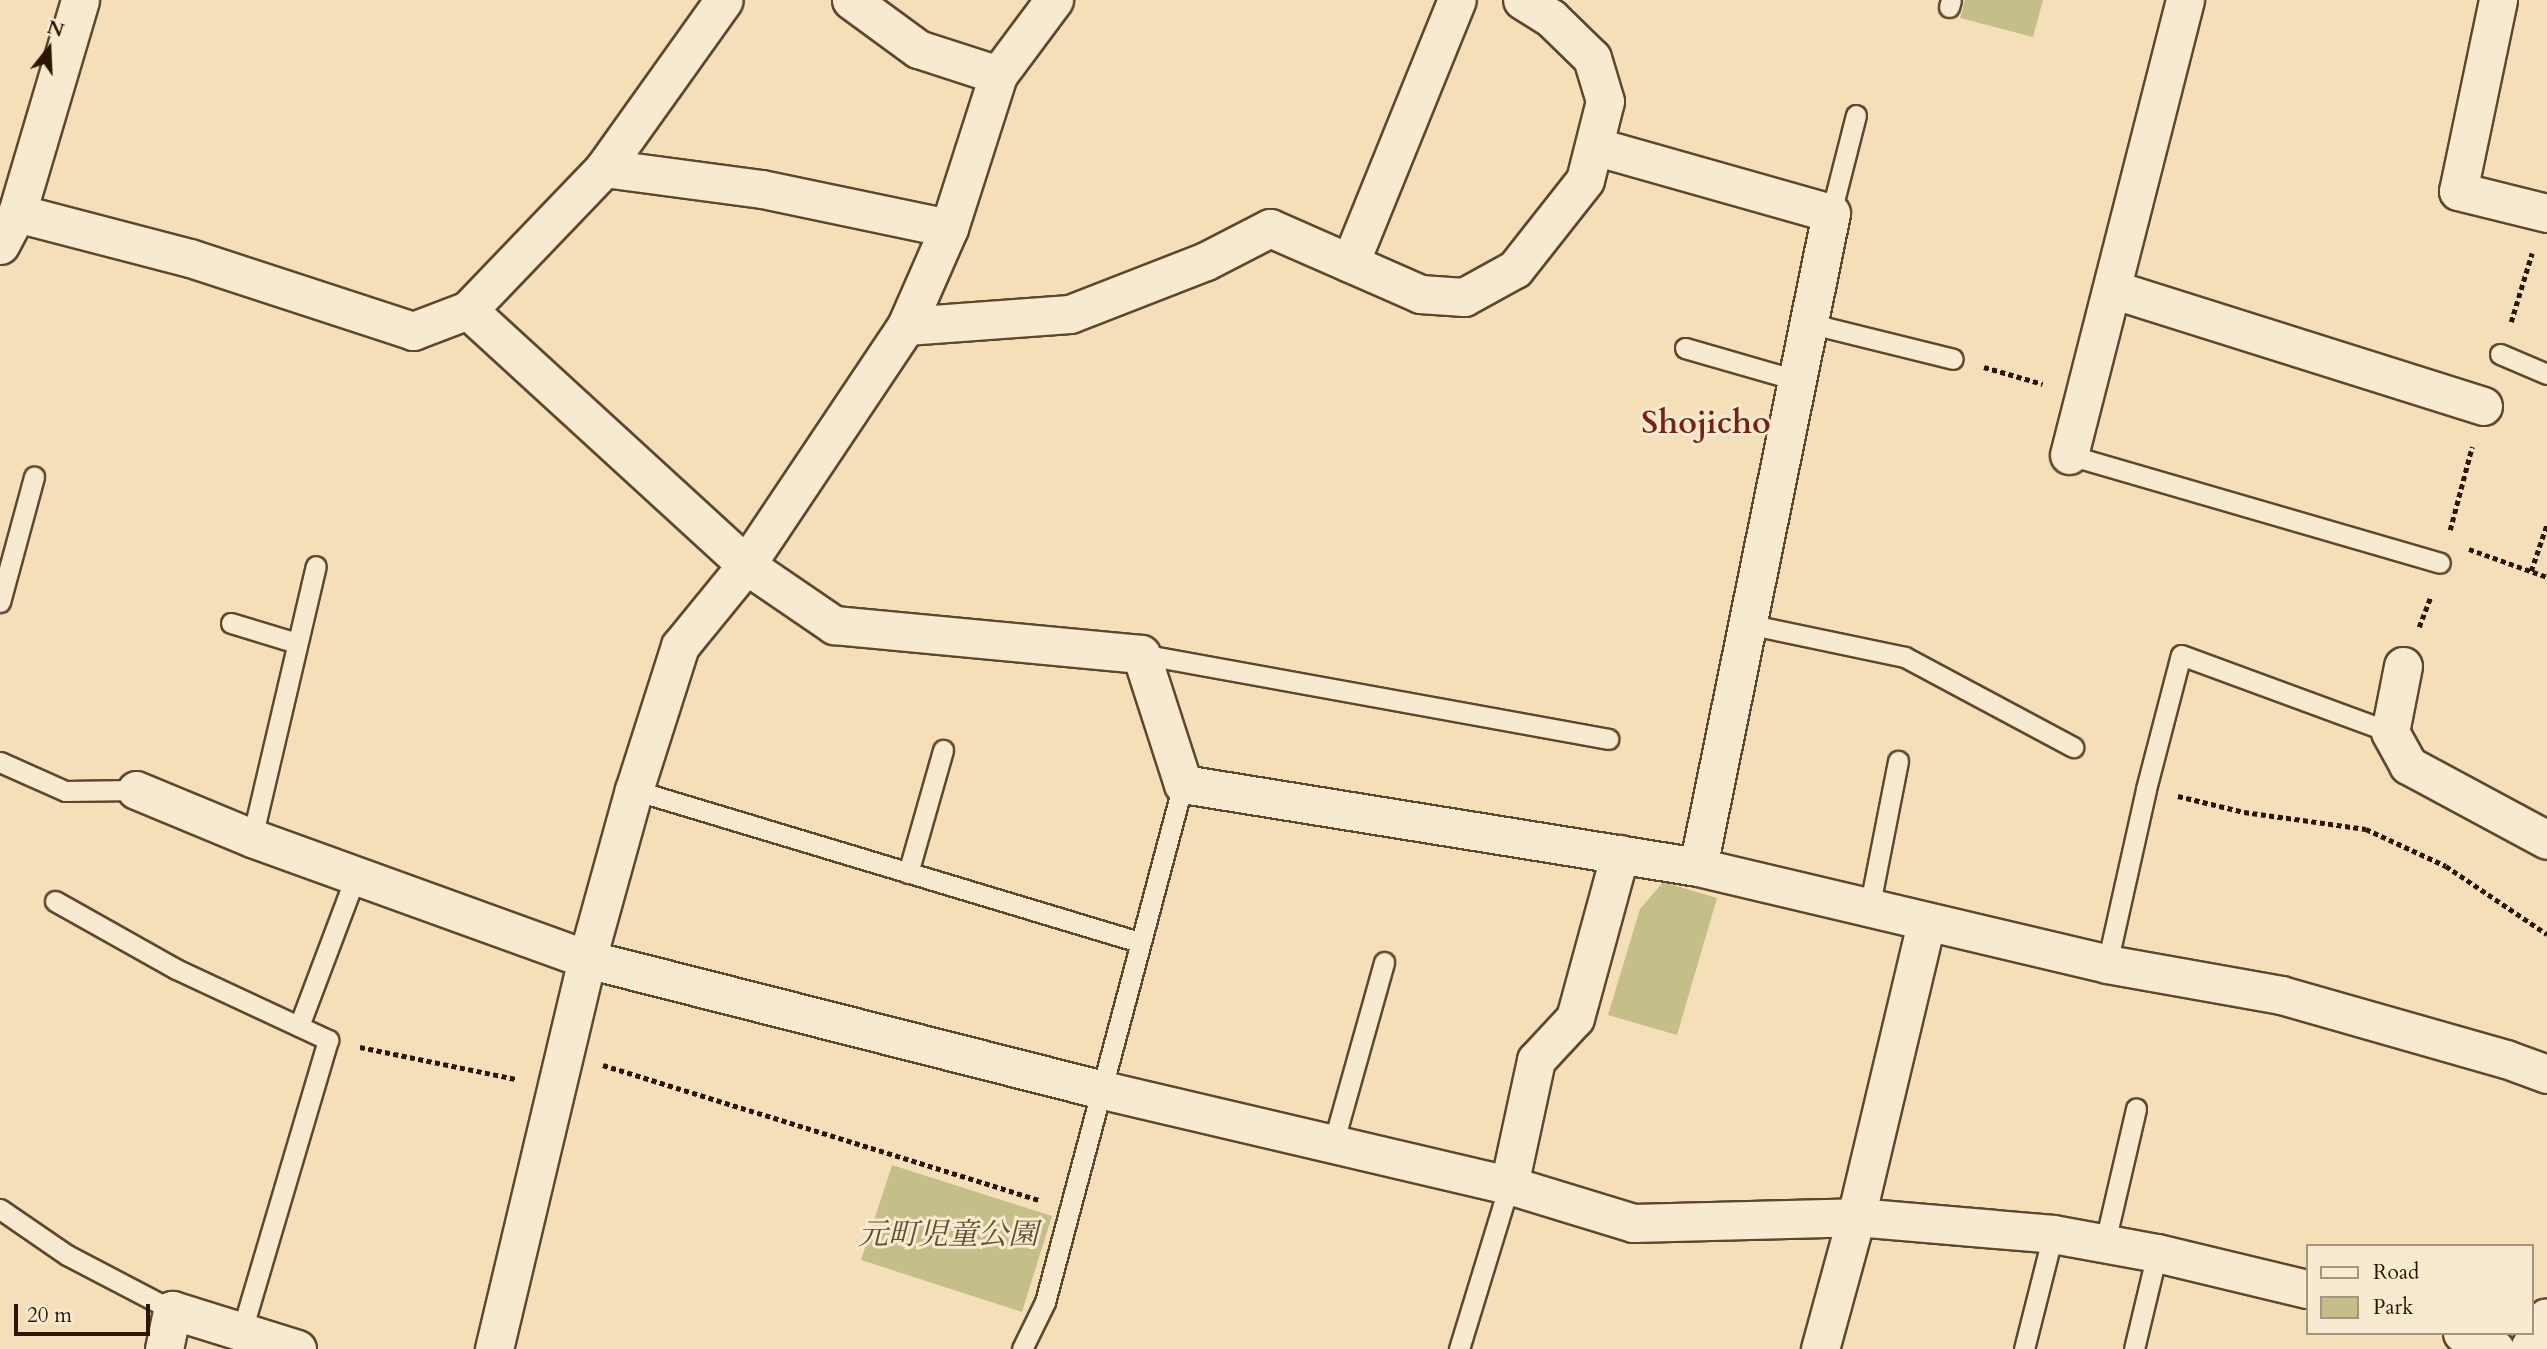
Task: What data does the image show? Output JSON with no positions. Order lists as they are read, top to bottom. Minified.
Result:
{"districts":["Shojicho"],"parks":["元町児童公園"],"legend":["Road","Park"],"scale_bar":"20 m","north":"top"}
